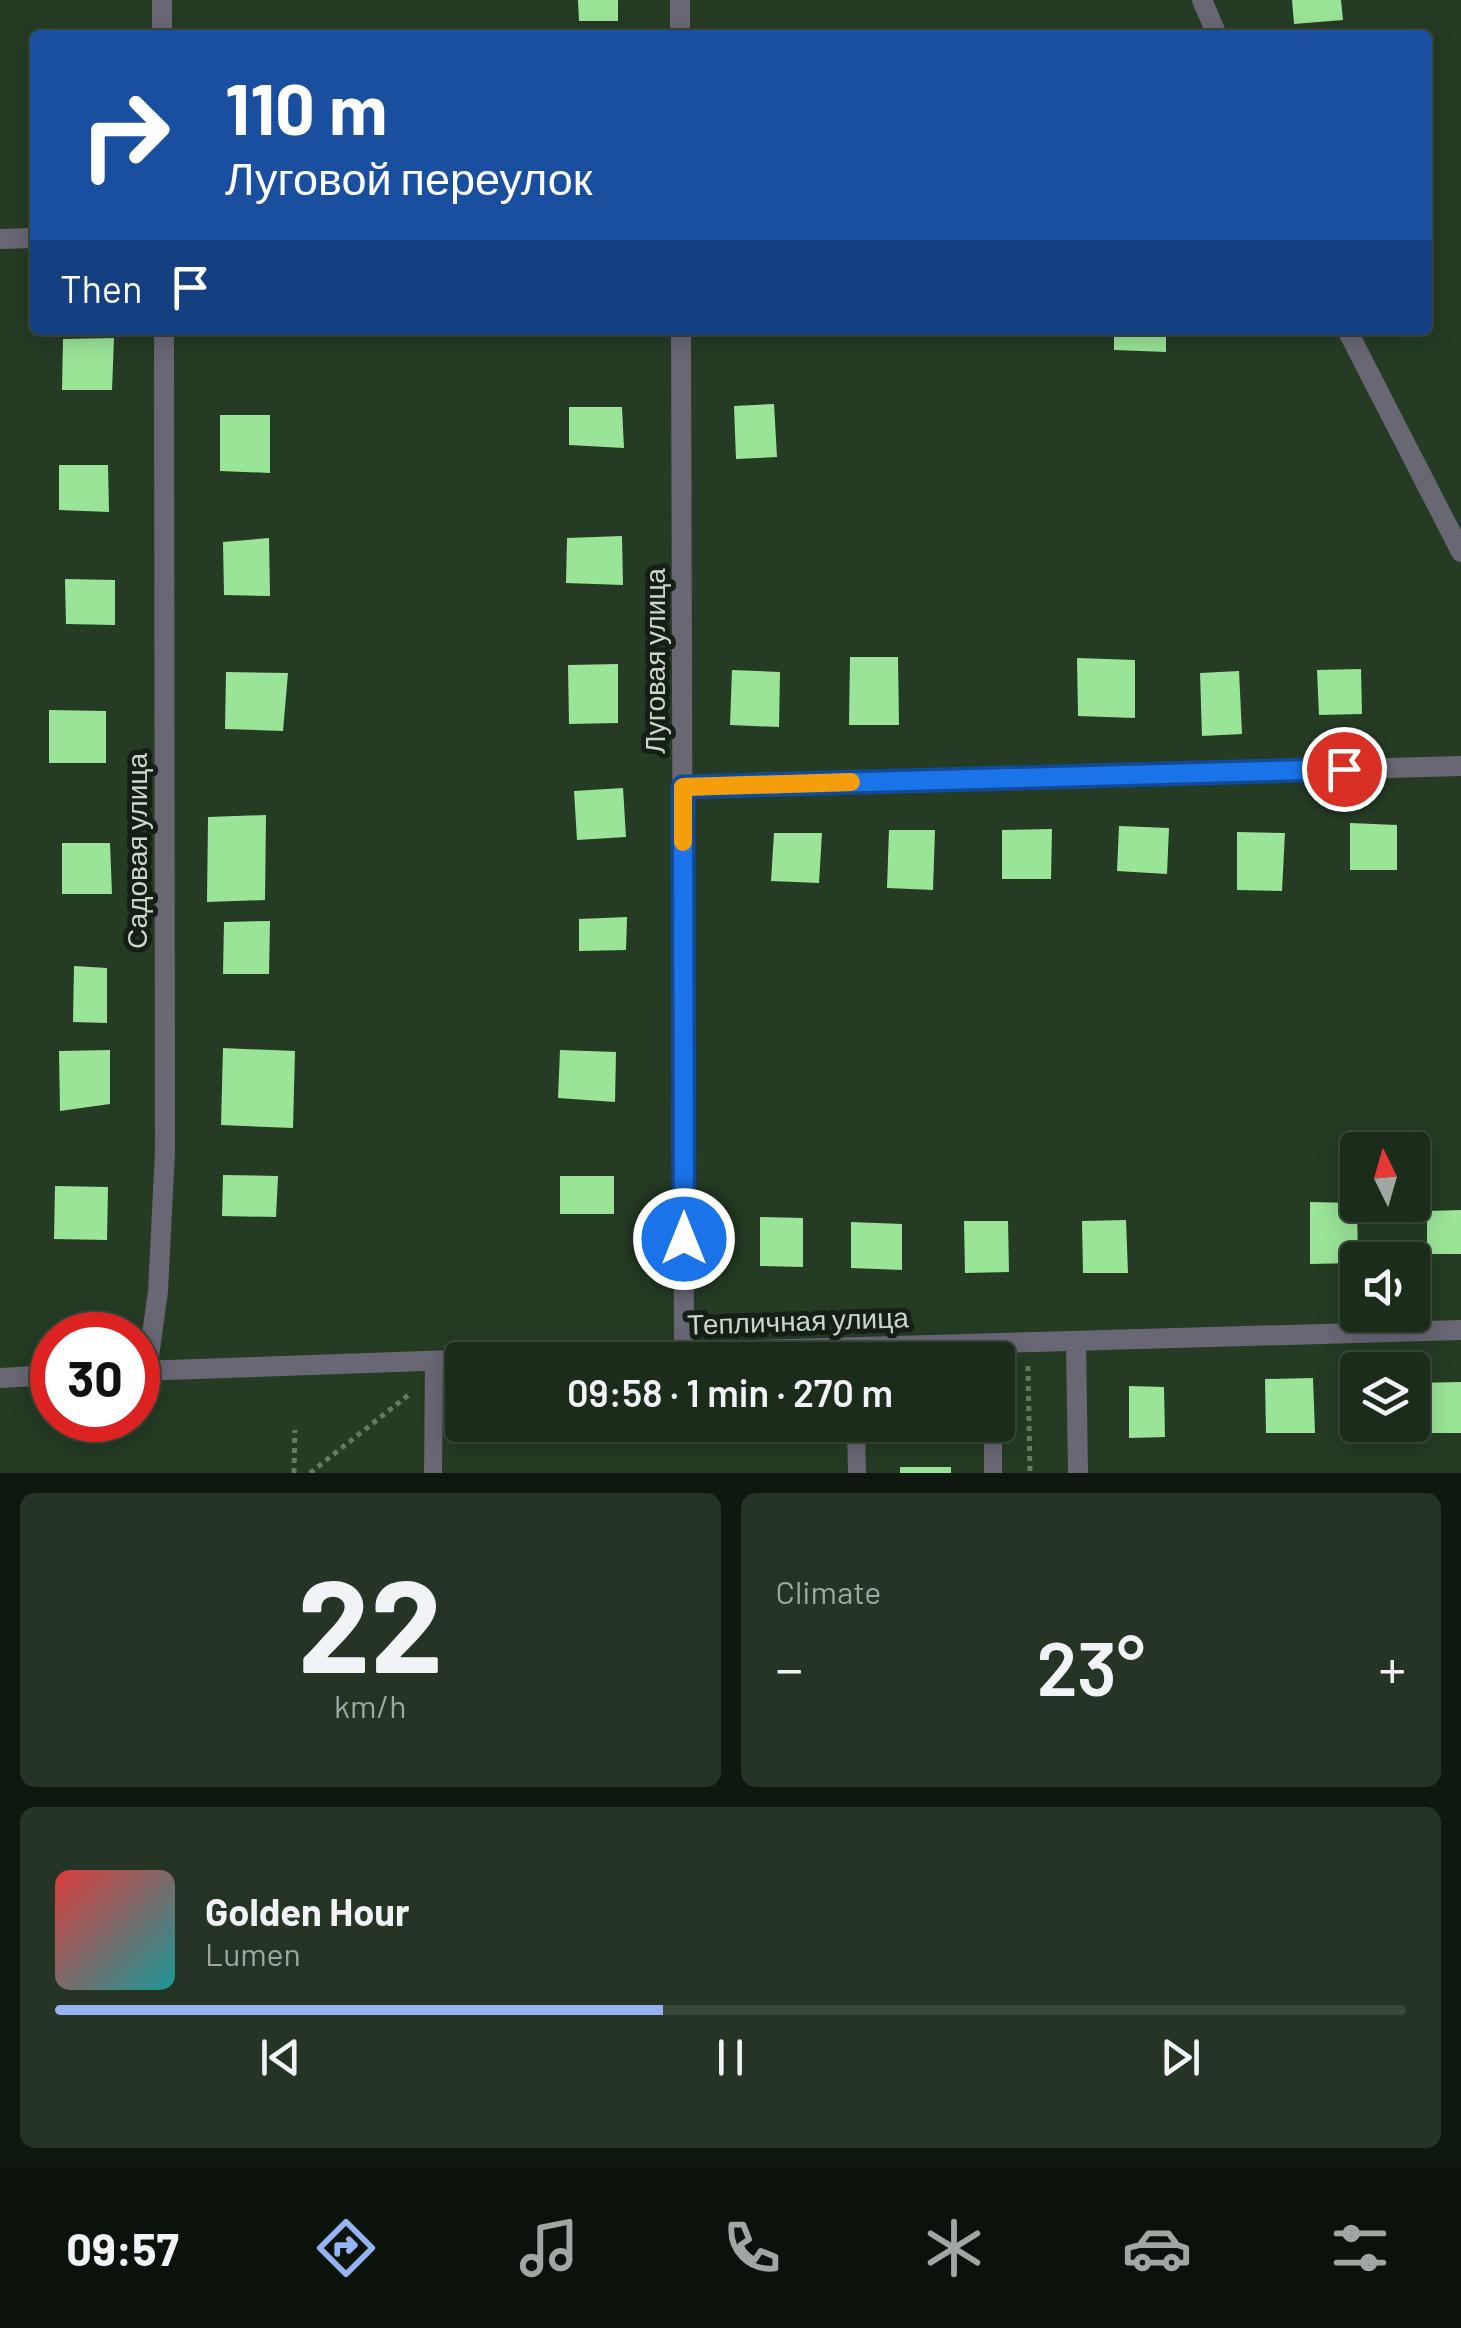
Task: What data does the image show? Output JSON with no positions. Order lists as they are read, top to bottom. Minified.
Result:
{"streets":{"street":["Луговая улица","Садовая улица","Тепличная улица"]},"north":"top","page":{"turn":["110 m","Луговой переулок"],"then":"Then","limit":"30","trip":"09:58 · 1 min · 270 m","tile":[["22","km/h"],"Climate"],"heat":["−","23°","+"],"song":["Golden Hour","Lumen"],"tabs":"09:57"}}
